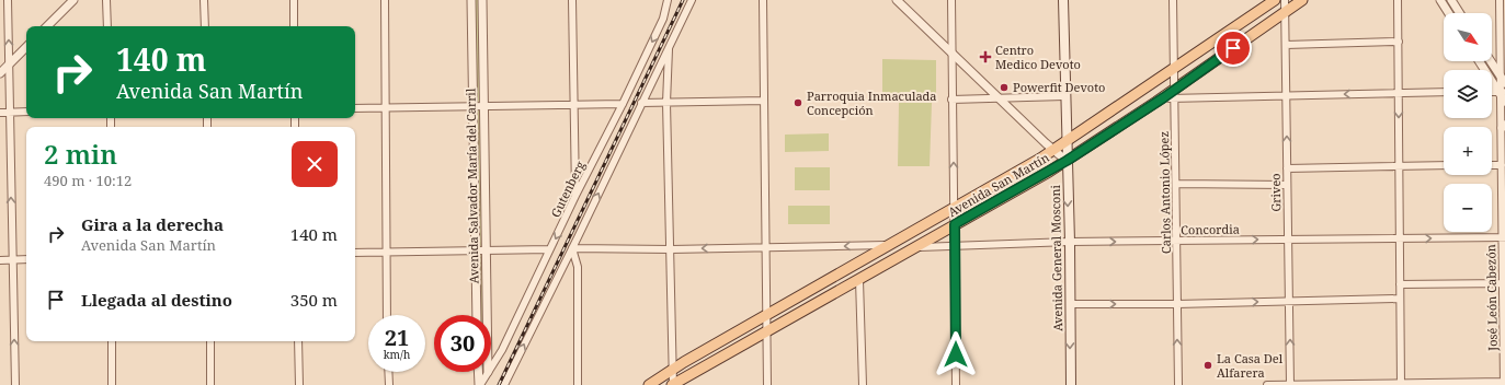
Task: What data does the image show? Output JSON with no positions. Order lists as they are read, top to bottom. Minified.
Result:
{"streets":{"main road":["Avenida San Martín","Avenida General Mosconi"],"street":["Avenida Salvador María del Carril","Gutenberg","Carlos Antonio López","Griveo","Concordia","José León Cabezón"]},"crossings":[["Avenida San Martín","Carlos Antonio López"],["Avenida San Martín","Griveo"],["Avenida San Martín","Concordia"],["Avenida San Martín","Avenida General Mosconi"],["Carlos Antonio López","Concordia"],["Griveo","Concordia"],["Concordia","Avenida General Mosconi"],["Concordia","José León Cabezón"]],"one_way":["Griveo","Avenida General Mosconi"],"places":{"health":["Centro Medico Devoto"],"other":["Powerfit Devoto","Parroquia Inmaculada Concepción","La Casa Del Alfarera"]},"north":"bottom right","page":{"map_buttons":["+","−"],"turn":["140 m","Avenida San Martín"],"heading":["2 min","490 m · 10:12"],"list":[{"name":"Gira a la derecha","note":"Avenida San Martín","value":"140 m"},{"name":"Llegada al destino","value":"350 m"}],"speed":"21 km/h","limit":"30"}}
